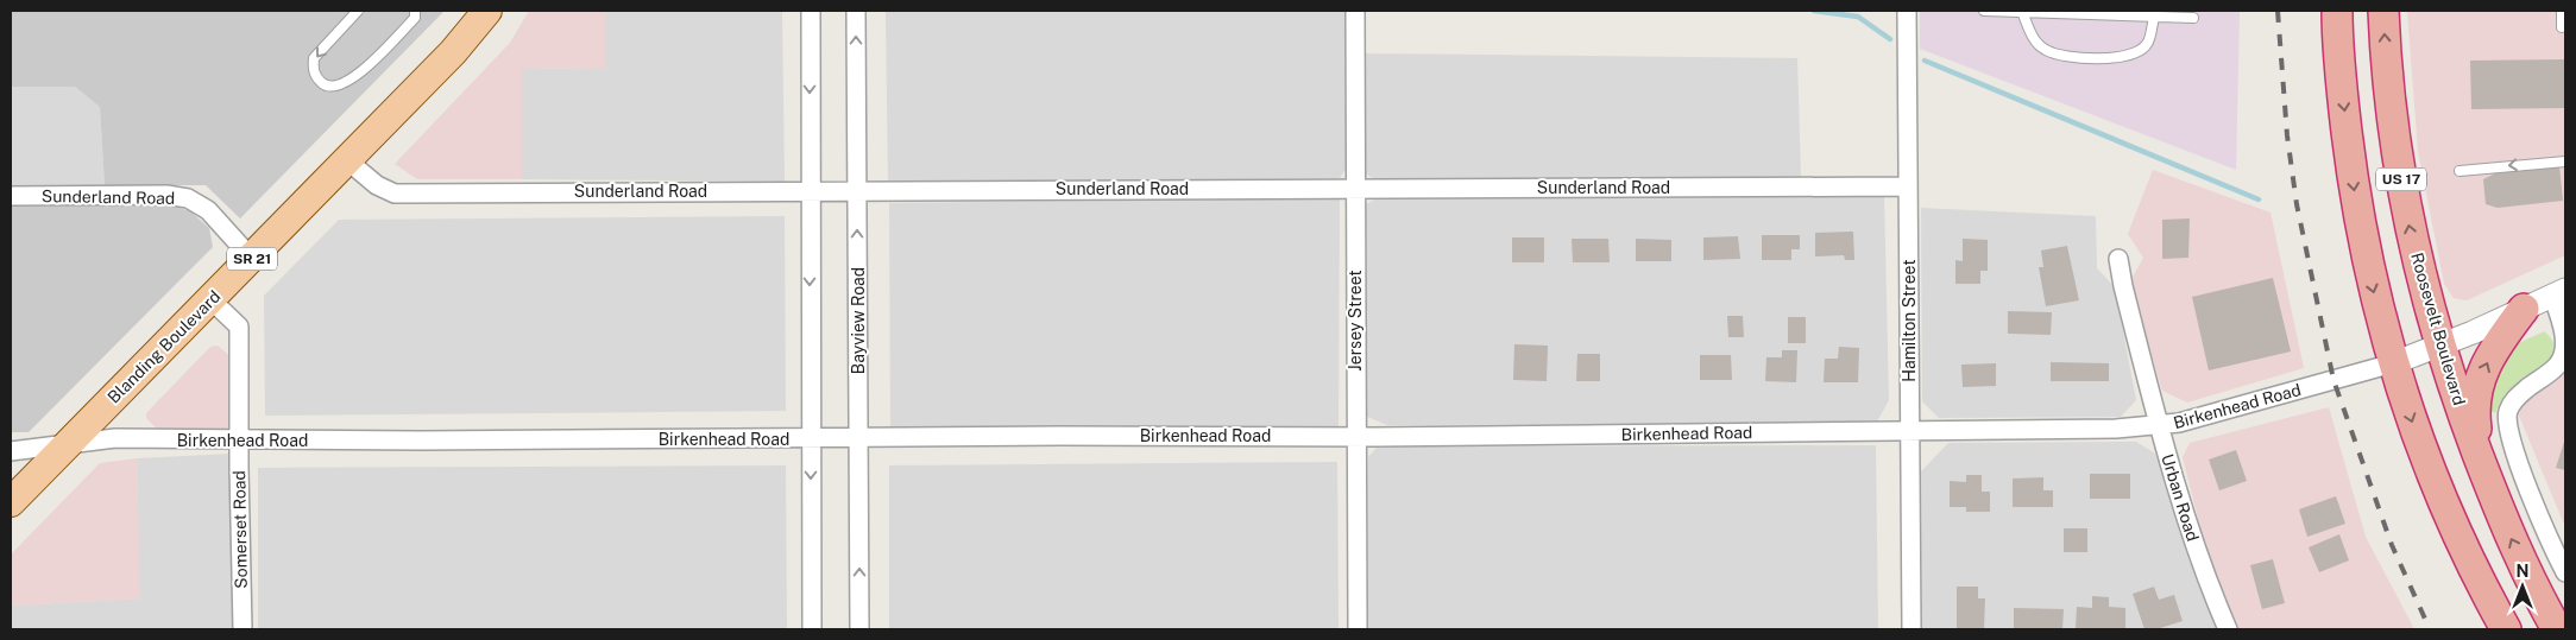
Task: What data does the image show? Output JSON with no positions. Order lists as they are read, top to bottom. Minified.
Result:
{"streets":{"highway":["US 17","Roosevelt Boulevard"],"main road":["SR 21","Blanding Boulevard"],"street":["Sunderland Road","Bayview Road","Jersey Street","Hamilton Street","Birkenhead Road","Urban Road","Somerset Road"]},"crossings":[["US 17","Birkenhead Road"],["Sunderland Road","Bayview Road"],["Sunderland Road","Jersey Street"],["Sunderland Road","Hamilton Street"],["Sunderland Road","Blanding Boulevard"],["Bayview Road","Birkenhead Road"],["Jersey Street","Birkenhead Road"],["Hamilton Street","Birkenhead Road"],["Blanding Boulevard","Birkenhead Road"],["Blanding Boulevard","Somerset Road"],["Birkenhead Road","Urban Road"],["Birkenhead Road","Somerset Road"]],"north":"top"}
